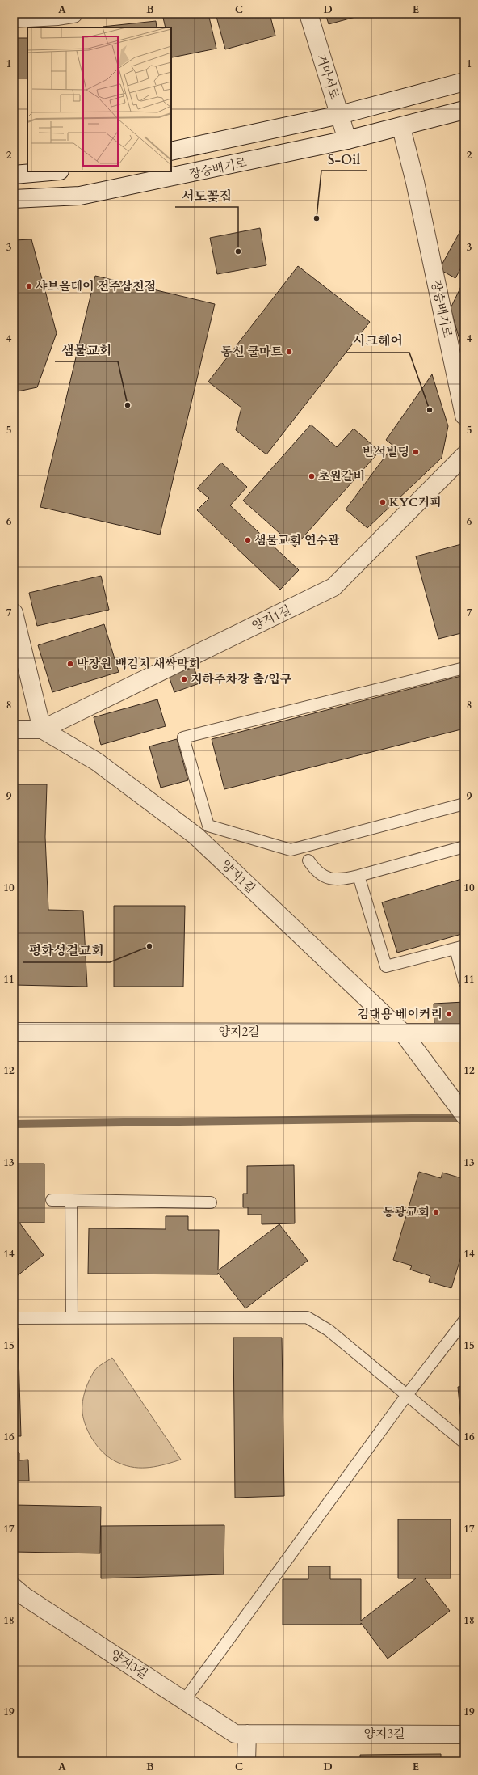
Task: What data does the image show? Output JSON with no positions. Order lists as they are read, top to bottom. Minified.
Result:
{"streets":{"street":["거마서로","장승배기로","양지1길","양지2길","양지3길"]},"crossings":[["거마서로","장승배기로"],["양지1길","양지2길"]],"places":["S-Oil","서도꽃집","샤브올데이 전주삼천점","동신 쿨마트","샘물교회","시크헤어","반석빌딩","초원갈비","KYC커피","샘물교회 연수관","박장원 백김치 새싹막회","지하주차장 출/입구","평화성결교회","김대용 베이커리","동광교회"],"grid":{"columns":["A","B","C","D","E"],"rows":["1","2","3","4","5","6","7","8","9","10","11","12","13","14","15","16","17","18","19"]}}
